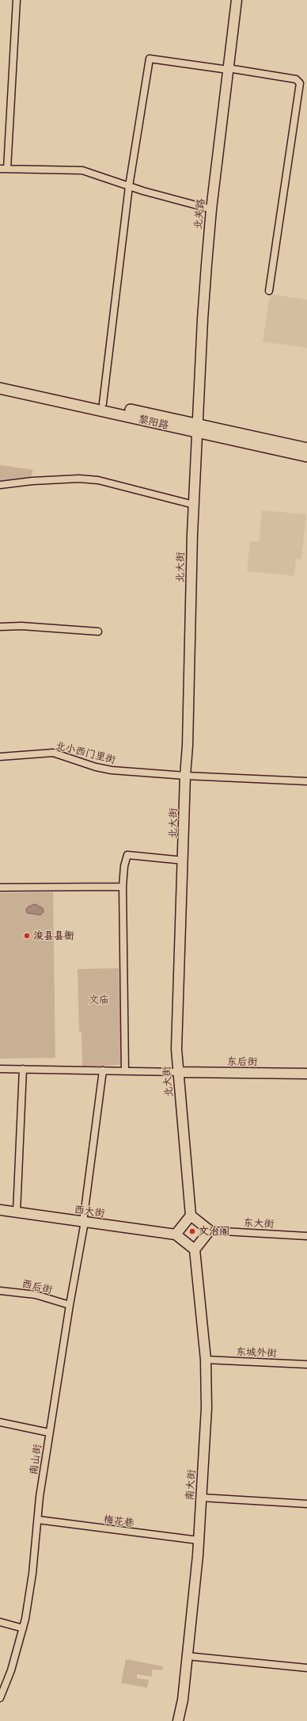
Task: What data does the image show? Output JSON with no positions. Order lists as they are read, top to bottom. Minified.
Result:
{"streets":{"main road":["黎阳路"],"street":["北关路","北大街","北小西门里街","东后街","西大街","东大街","西后街","东城外街","南山街","南大街","梅花巷"]},"crossings":[["北关路","黎阳路"],["北关路","北大街"],["黎阳路","北大街"],["北大街","北小西门里街"],["北大街","东后街"],["西大街","南山街"],["西后街","南山街"],["东城外街","南大街"],["南山街","梅花巷"],["南大街","梅花巷"]],"parks":["文庙"],"places":["浚县县衙","文治阁"]}
